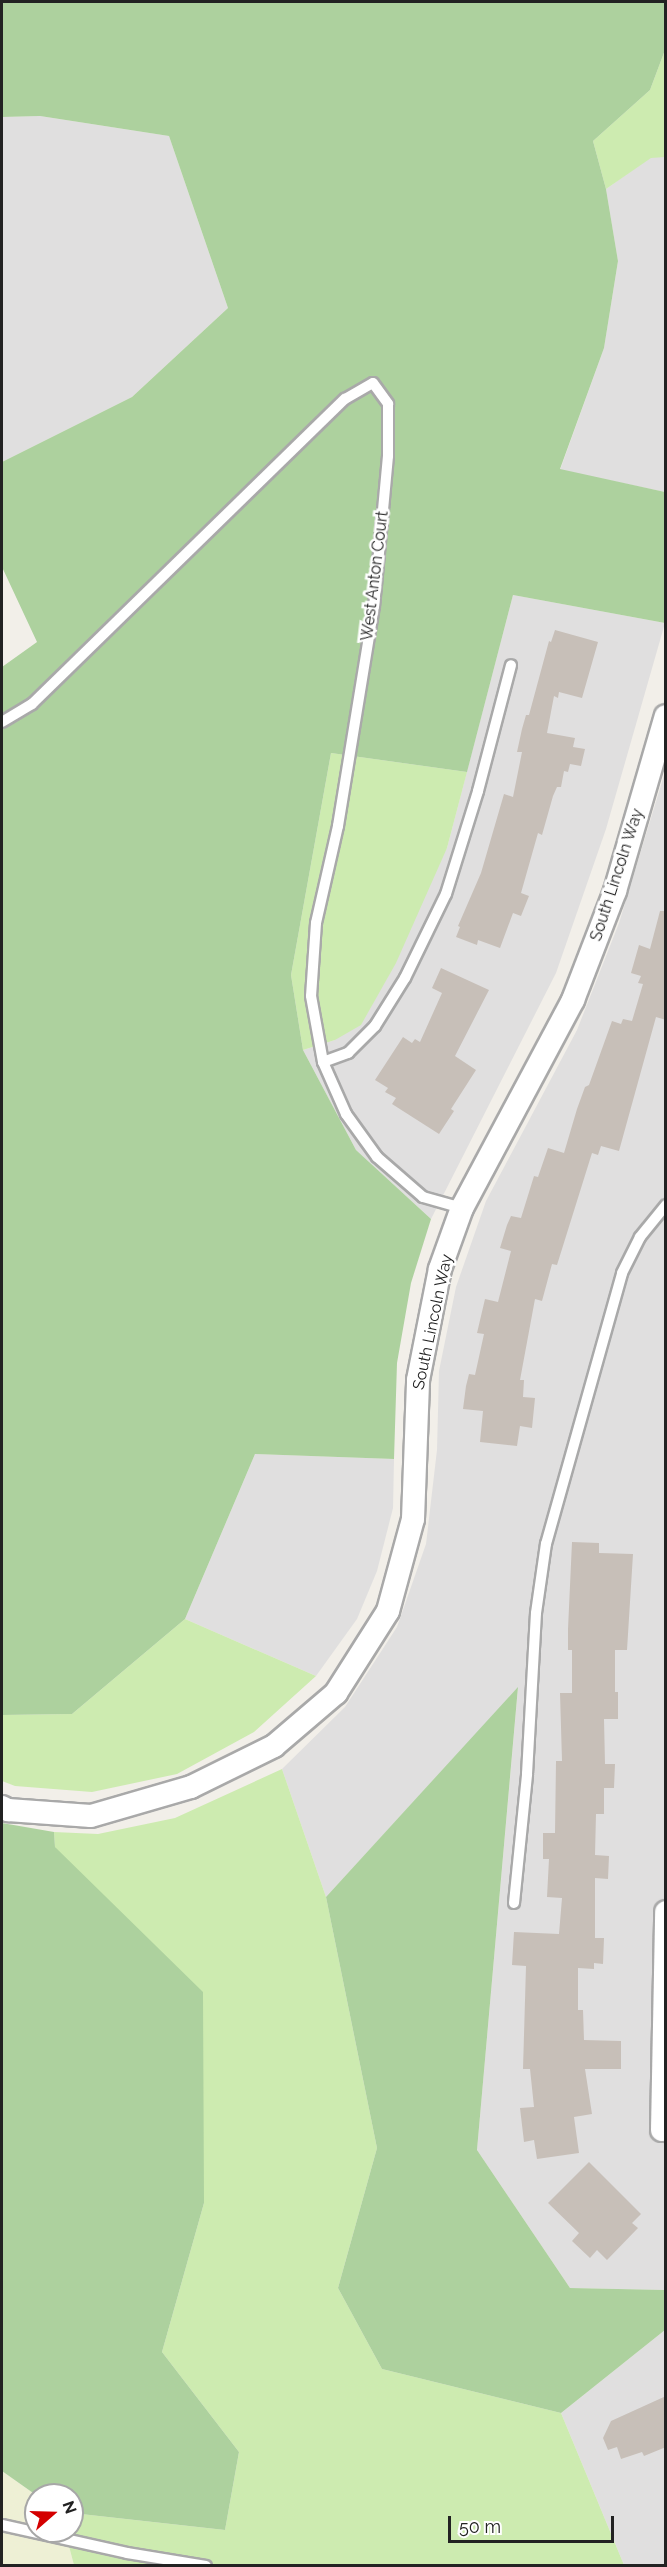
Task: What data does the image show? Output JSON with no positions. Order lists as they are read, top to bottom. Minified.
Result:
{"streets":{"street":["South Lincoln Way"],"lane":["West Anton Court"]},"crossings":[["West Anton Court","South Lincoln Way"]],"scale_bar":"50 m","north":"right"}
